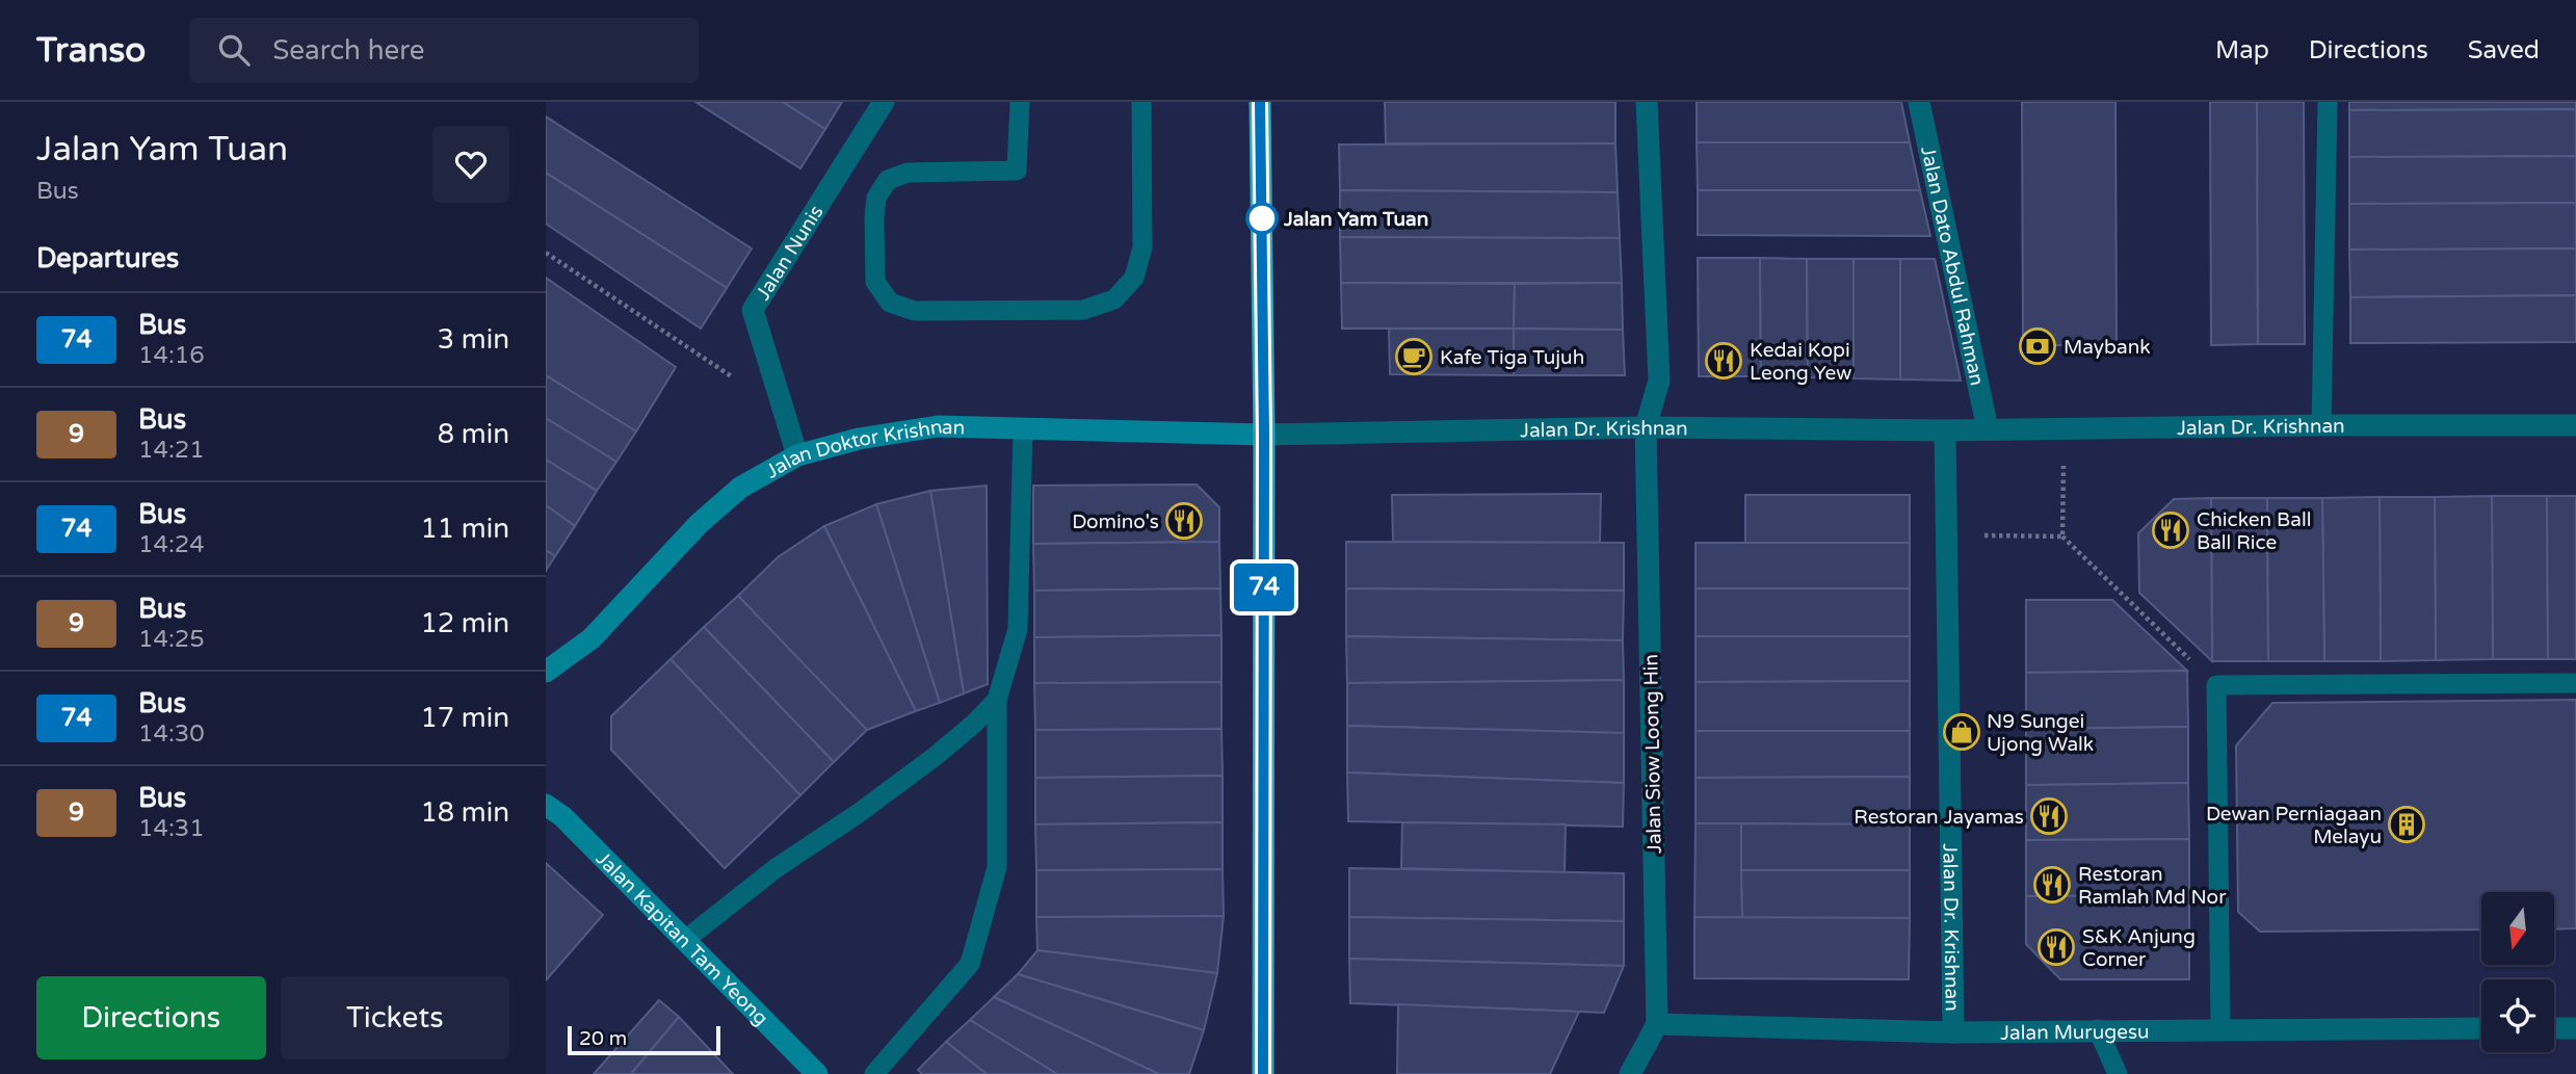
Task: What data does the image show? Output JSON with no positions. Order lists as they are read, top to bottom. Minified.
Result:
{"streets":{"main road":["Jalan Doktor Krishnan","Jalan Kapitan Tam Yeong"],"street":["Jalan Nunis","Jalan Dato Abdul Rahman","Jalan Dr. Krishnan","Jalan Siow Loong Hin","Jalan Murugesu"]},"crossings":[["Jalan Nunis","Jalan Doktor Krishnan"],["Jalan Dato Abdul Rahman","Jalan Dr. Krishnan"],["Jalan Dr. Krishnan","Jalan Doktor Krishnan"],["Jalan Dr. Krishnan","Jalan Siow Loong Hin"],["Jalan Dr. Krishnan","Jalan Murugesu"],["Jalan Siow Loong Hin","Jalan Murugesu"]],"places":{"other":["Jalan Yam Tuan"],"bank":["Maybank"],"cafe":["Kafe Tiga Tujuh"],"restaurant":["Kedai Kopi Leong Yew","Domino's","Chicken Ball Ball Rice","Restoran Jayamas","Restoran Ramlah Md Nor","S&K Anjung Corner"],"shop":["N9 Sungei Ujong Walk"],"building":["Dewan Perniagaan Melayu"]},"lines":["bus line 74"],"scale_bar":"20 m","north":"bottom","page":{"header":"Transo","search":"Search here","nav":["Map","Directions","Saved"],"heading":[["Jalan Yam Tuan","Bus"],"Departures"],"on_map":"74","list":[{"mark":"74","name":"Bus","note":"14:16","value":"3 min"},{"mark":"9","name":"Bus","note":"14:21","value":"8 min"},{"mark":"74","name":"Bus","note":"14:24","value":"11 min"},{"mark":"9","name":"Bus","note":"14:25","value":"12 min"},{"mark":"74","name":"Bus","note":"14:30","value":"17 min"},{"mark":"9","name":"Bus","note":"14:31","value":"18 min"}],"buttons":["Directions","Tickets"],"scale":"20 m"}}
